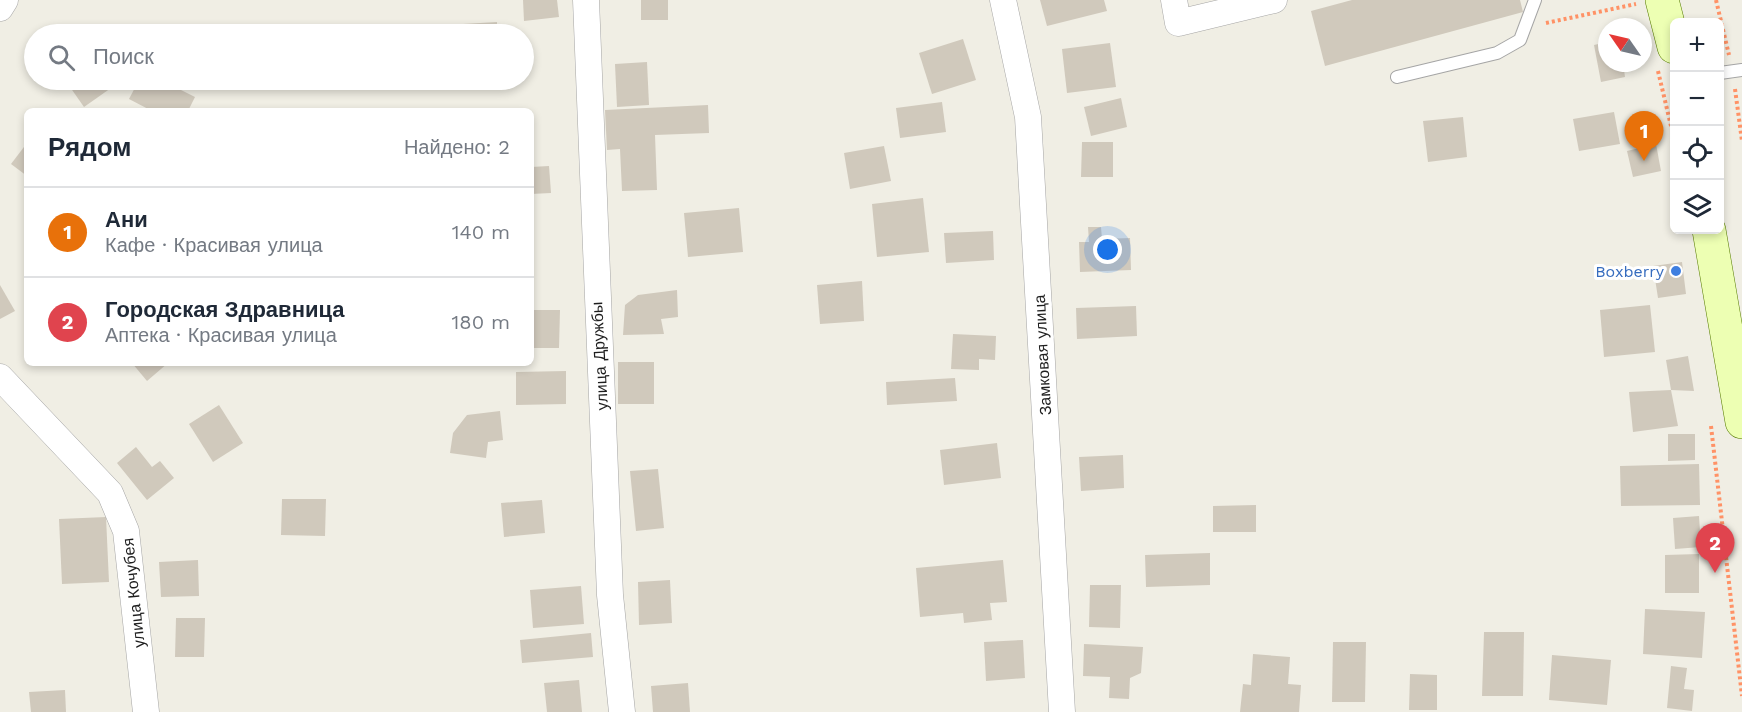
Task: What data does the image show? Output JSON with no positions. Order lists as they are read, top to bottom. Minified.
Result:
{"streets":{"street":["Замковая улица","улица Дружбы","улица Кочубея"]},"places":["Boxberry"],"north":"top left","page":{"map_buttons":["+","−"],"search":"Поиск","heading":["Рядом","Найдено: 2"],"pins":["1","2"],"list":[{"mark":"1","name":"Ани","note":"Кафе · Красивая улица","value":"140 m"},{"mark":"2","name":"Городская Здравница","note":"Аптека · Красивая улица","value":"180 m"}]}}
